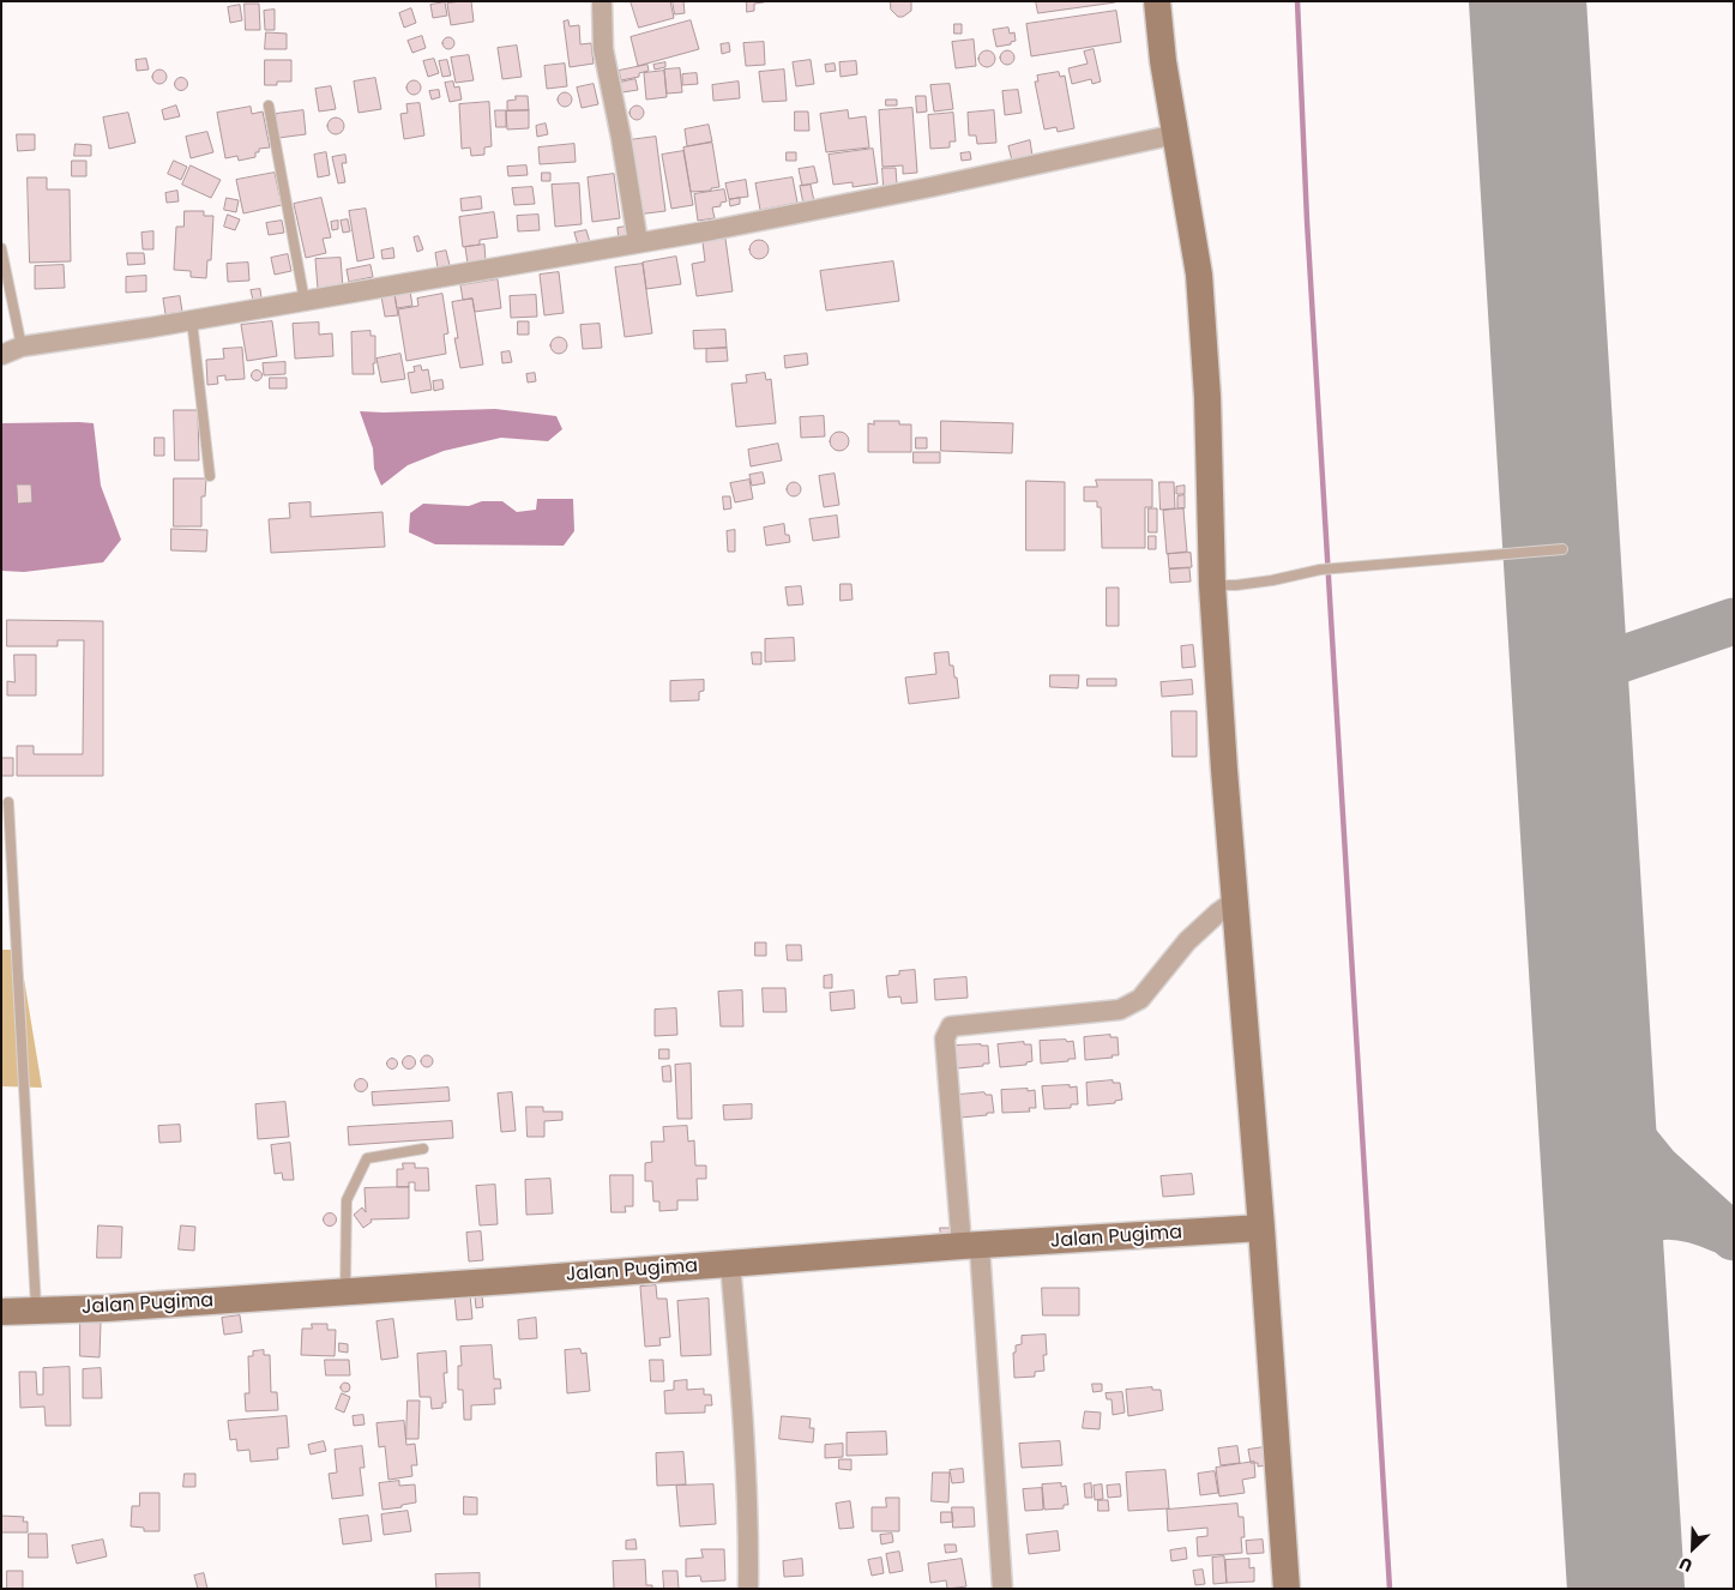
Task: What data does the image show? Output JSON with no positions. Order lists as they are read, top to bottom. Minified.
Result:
{"streets":{"main road":["Jalan Pugima"]},"north":"bottom left"}
